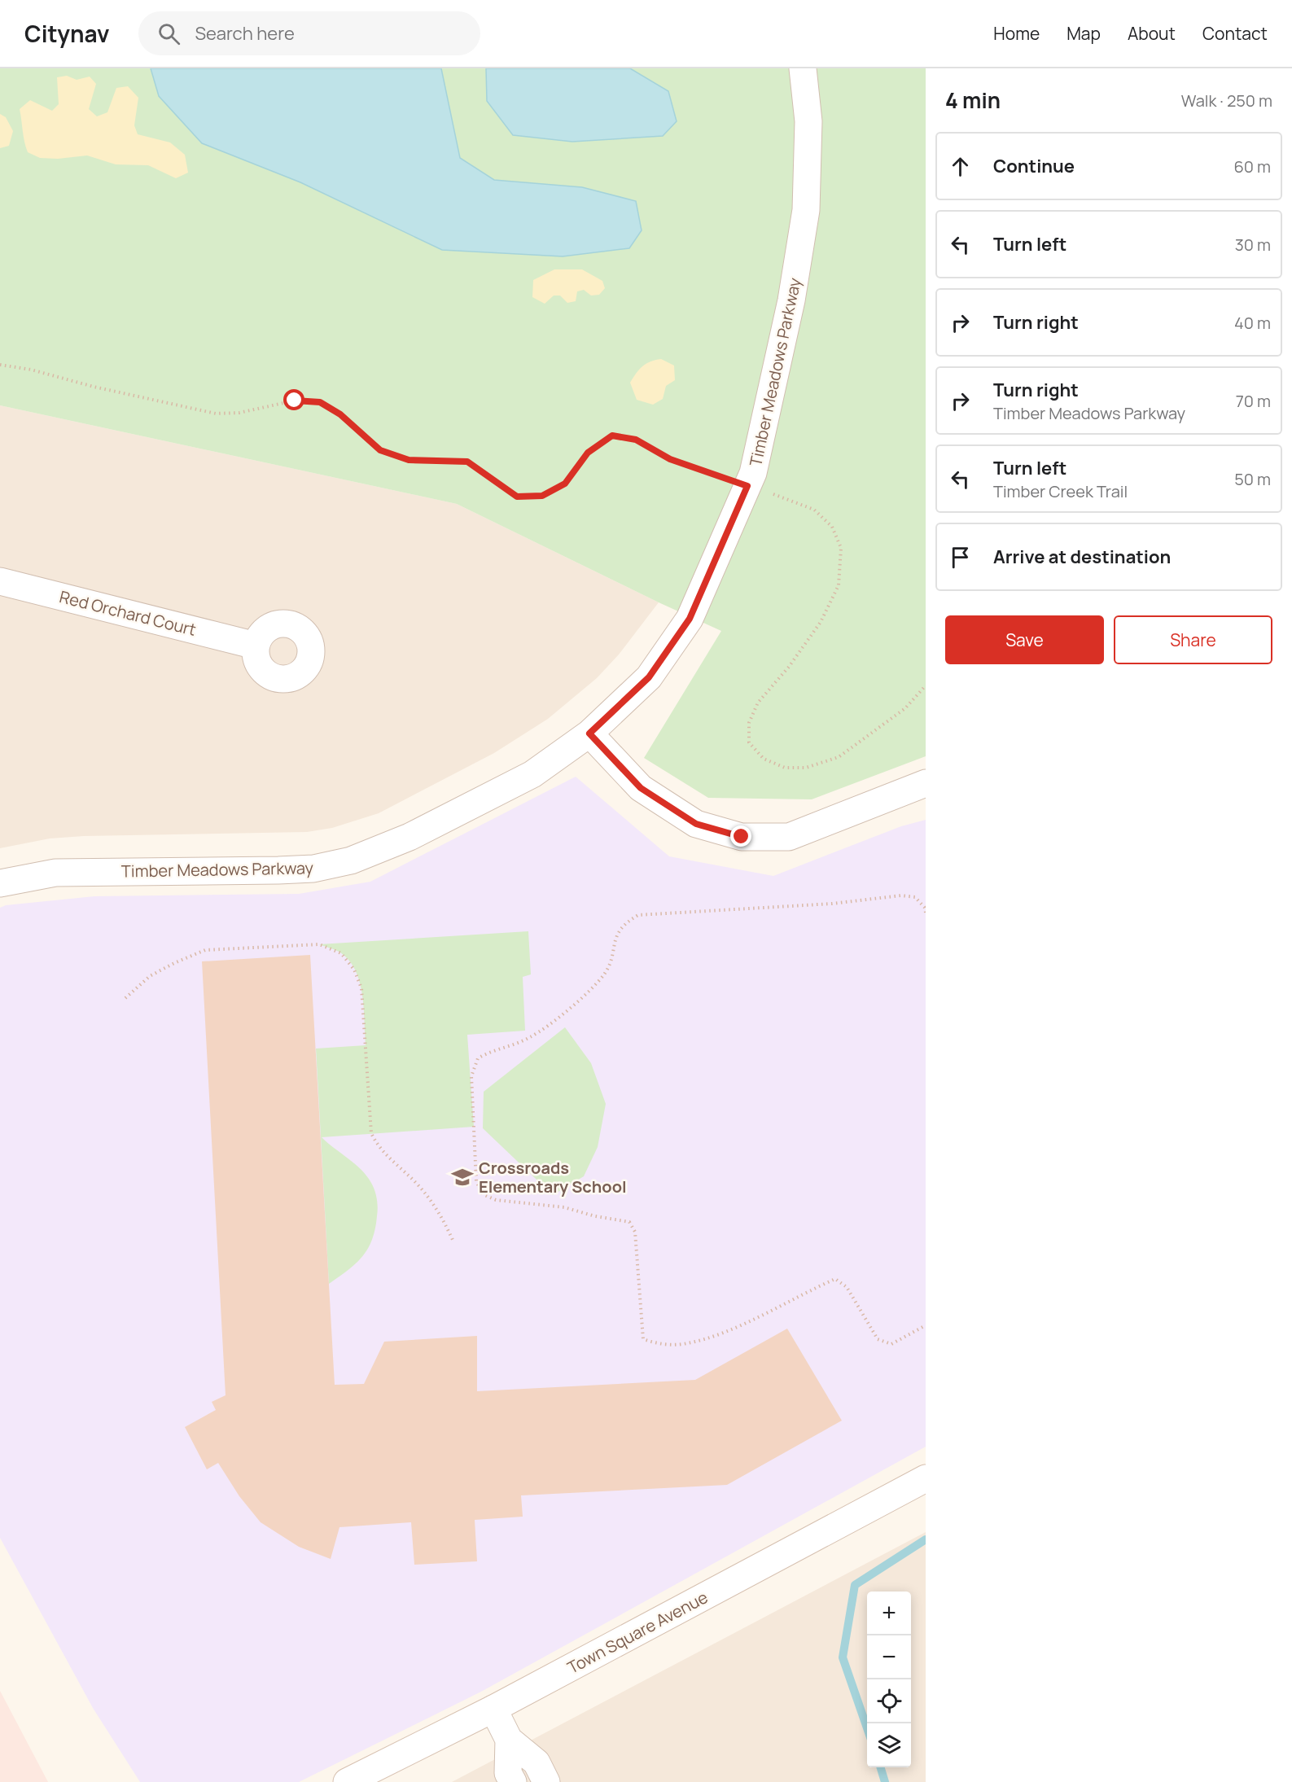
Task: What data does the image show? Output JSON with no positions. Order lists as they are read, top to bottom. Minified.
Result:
{"streets":{"street":["Timber Meadows Parkway","Red Orchard Court","Town Square Avenue"]},"places":{"school or university":["Crossroads Elementary School"]},"page":{"header":"Citynav","search":"Search here","nav":["Home","Map","About","Contact"],"heading":["4 min","Walk · 250 m"],"list":[["Continue","60 m"],["Turn left","30 m"],["Turn right","40 m"],["Turn right","Timber Meadows Parkway","70 m"],["Turn left","Timber Creek Trail","50 m"],"Arrive at destination"],"buttons":["Save","Share"],"map_buttons":["+","−"]}}
